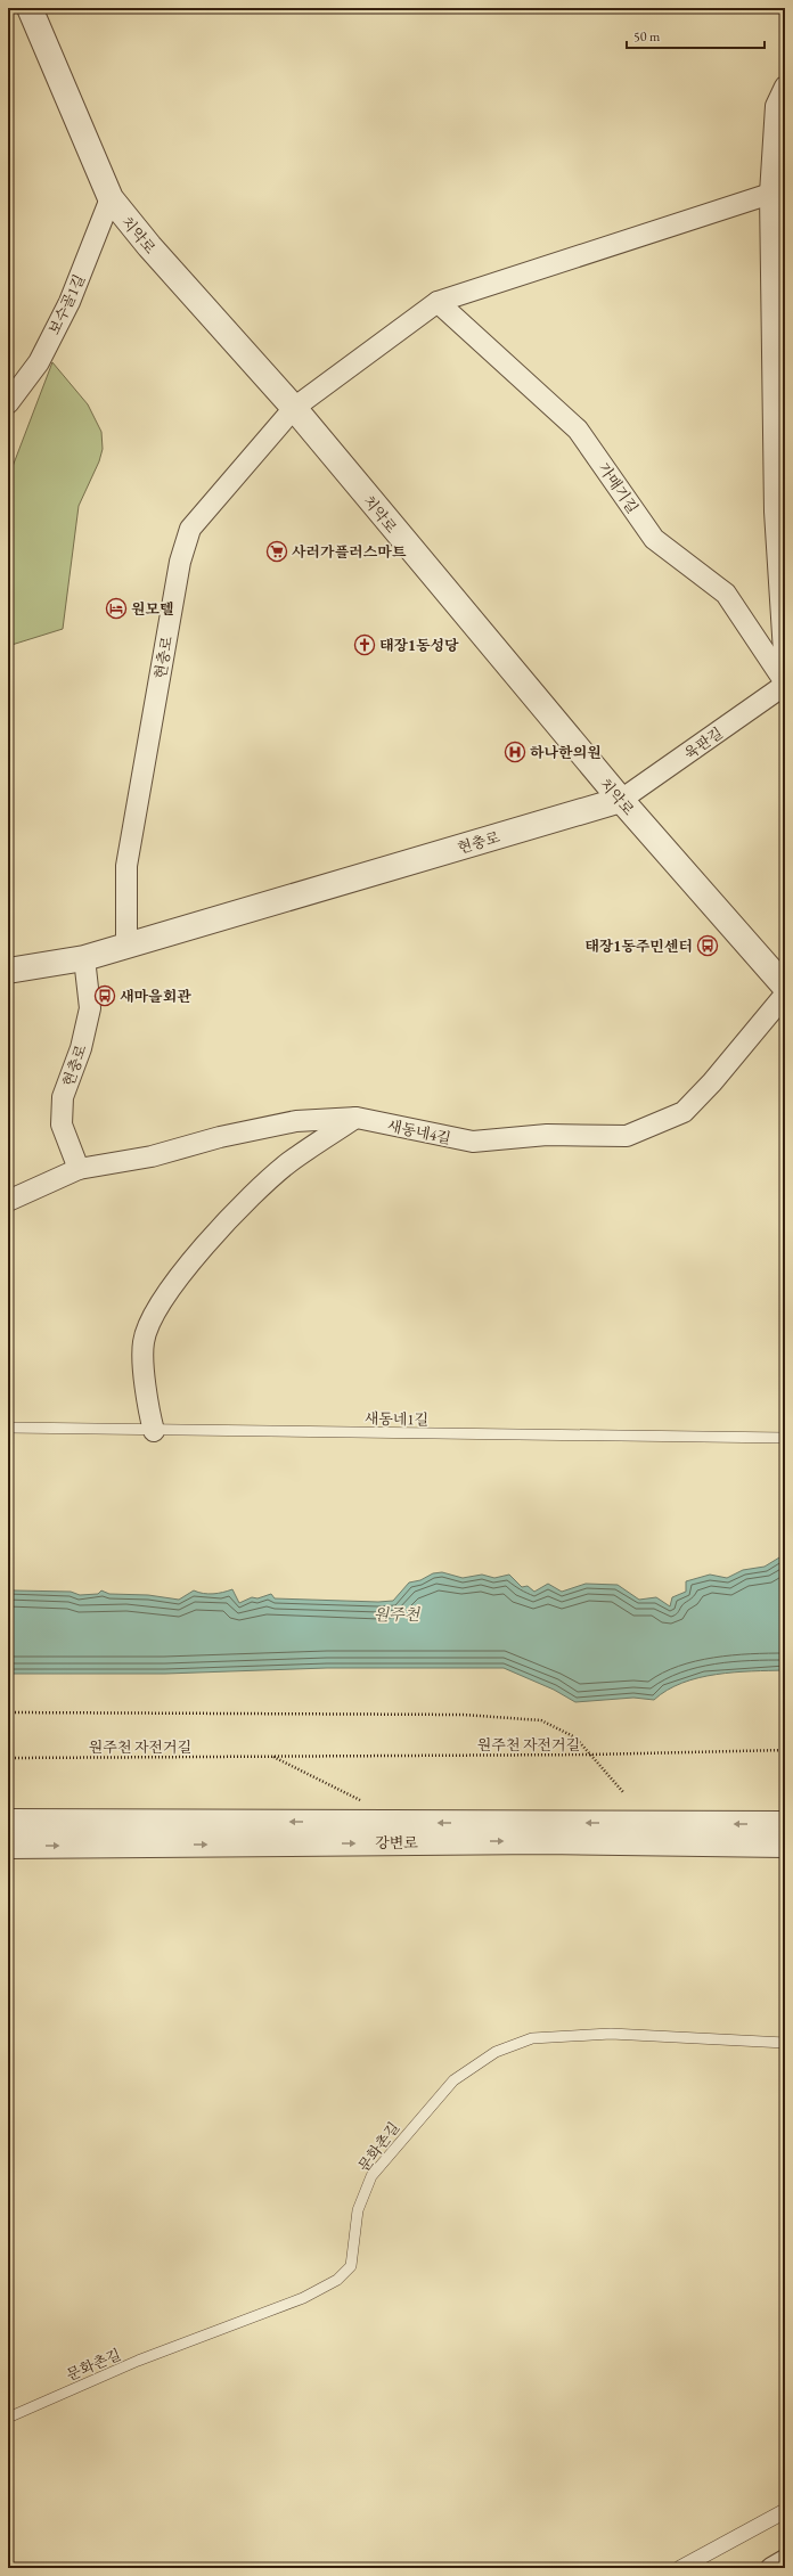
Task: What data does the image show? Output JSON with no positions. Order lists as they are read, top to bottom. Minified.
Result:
{"streets":{"street":["치악로","보수골1길","가매기길","현충로","육판길","새동네4길","강변로"],"lane":["새동네1길","문화촌길"],"path":["원주천 자전거길"]},"crossings":[["치악로","보수골1길"],["치악로","현충로"],["치악로","육판길"],["가매기길","육판길"],["현충로","육판길"],["현충로","새동네4길"]],"water":["원주천"],"places":{"supermarket":["사러가플러스마트"],"hotel":["원모텔"],"church":["태장1동성당"],"hospital":["하나한의원"],"bus stop":["태장1동주민센터","새마을회관"]},"scale_bar":"50 m"}
